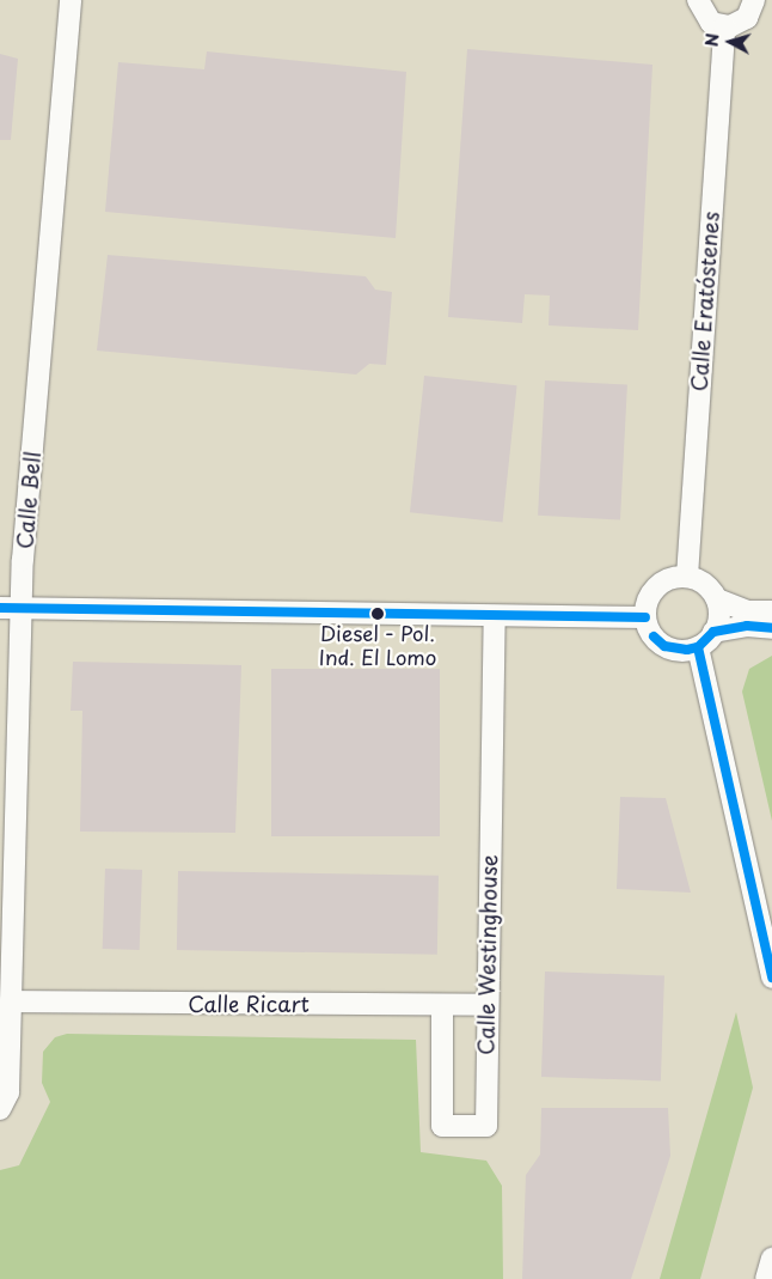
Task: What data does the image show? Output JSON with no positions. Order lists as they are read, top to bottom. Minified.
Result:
{"streets":{"street":["Calle Eratóstenes","Calle Bell","Calle Westinghouse","Calle Ricart"]},"crossings":[["Calle Bell","Calle Ricart"],["Calle Westinghouse","Calle Ricart"]],"places":["Diesel - Pol. Ind. El Lomo"],"north":"left"}
